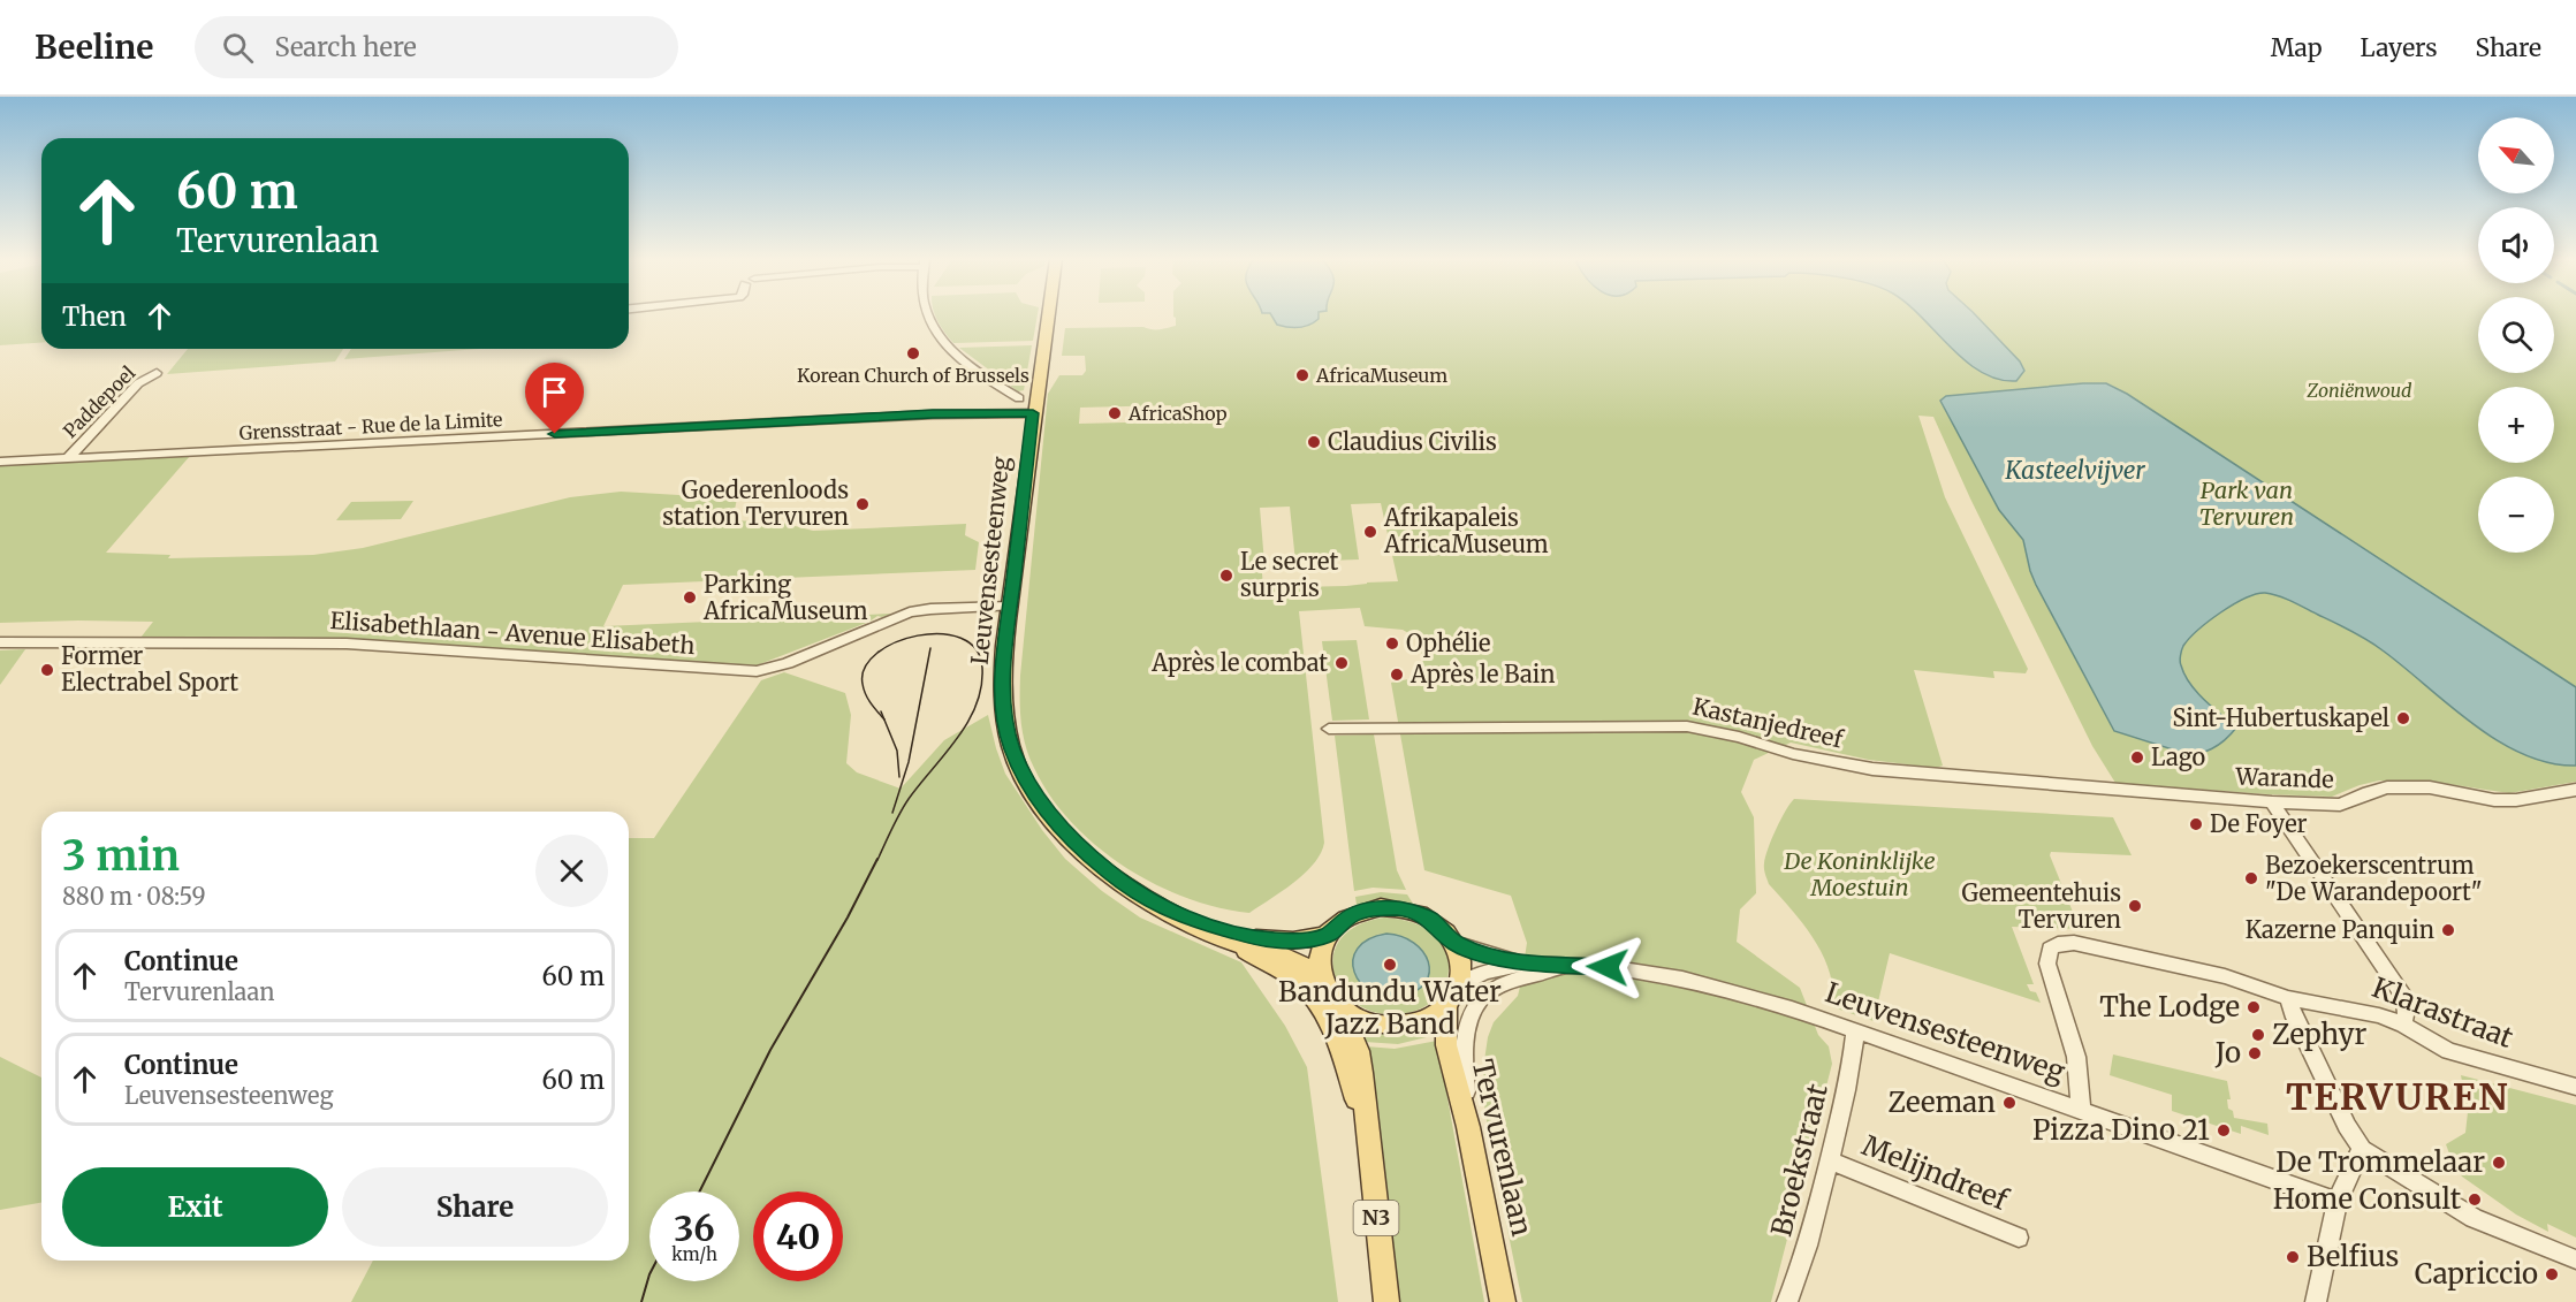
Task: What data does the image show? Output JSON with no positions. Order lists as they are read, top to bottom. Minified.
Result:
{"streets":{"main road":["Leuvensesteenweg","Tervurenlaan","N3"],"street":["Paddepoel","Grensstraat - Rue de la Limite","Elisabethlaan - Avenue Elisabeth","Kastanjedreef","Warande","Klarastraat","Broekstraat","Melijndreef"]},"crossings":[["Paddepoel","Grensstraat - Rue de la Limite"],["Grensstraat - Rue de la Limite","Leuvensesteenweg"],["Leuvensesteenweg","Elisabethlaan - Avenue Elisabeth"],["Leuvensesteenweg","Klarastraat"],["Leuvensesteenweg","Tervurenlaan"],["Leuvensesteenweg","Broekstraat"],["Leuvensesteenweg","N3"],["Kastanjedreef","Warande"],["Tervurenlaan","N3"],["Broekstraat","Melijndreef"]],"districts":["TERVUREN"],"water":["Kasteelvijver"],"parks":["Zoniënwoud","Park van Tervuren","De Koninklijke Moestuin"],"places":["Korean Church of Brussels","AfricaMuseum","AfricaShop","Claudius Civilis","Goederenloods station Tervuren","Afrikapaleis AfricaMuseum","Le secret surpris","Parking AfricaMuseum","Ophélie","Après le combat","Former Electrabel Sport","Après le Bain","Sint-Hubertuskapel","Lago","De Foyer","Bezoekerscentrum \"De Warandepoort\"","Gemeentehuis Tervuren","Kazerne Panquin","Bandundu Water Jazz Band","The Lodge","Zephyr","Jo","Zeeman","Pizza Dino 21","De Trommelaar","Home Consult","Belfius","Capriccio"],"north":"top left","page":{"header":"Beeline","search":"Search here","nav":["Map","Layers","Share"],"map_buttons":["+","−"],"turn":["60 m","Tervurenlaan"],"then":"Then","heading":["3 min","880 m · 08:59"],"list":[{"name":"Continue","note":"Tervurenlaan","value":"60 m"},{"name":"Continue","note":"Leuvensesteenweg","value":"60 m"}],"buttons":["Exit","Share"],"speed":"36 km/h","limit":"40"}}
